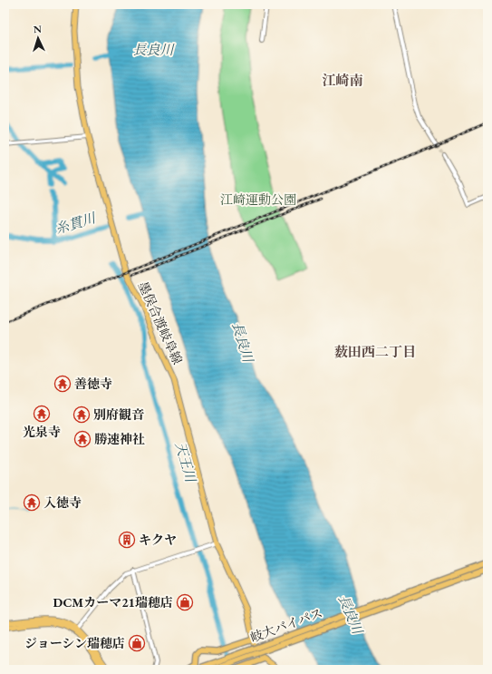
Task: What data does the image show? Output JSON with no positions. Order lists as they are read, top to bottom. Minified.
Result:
{"streets":{"highway":["岐大バイパス"],"main road":["墨俣合渡岐阜線"]},"districts":["江崎南","薮田西二丁目"],"water":["長良川","糸貫川","天王川"],"parks":["江崎運動公園"],"places":{"temple":["善徳寺","光泉寺","別府観音","勝速神社","入徳寺"],"building":["キクヤ"],"shop":["DCMカーマ21瑞穂店","ジョーシン瑞穂店"]},"north":"top"}
